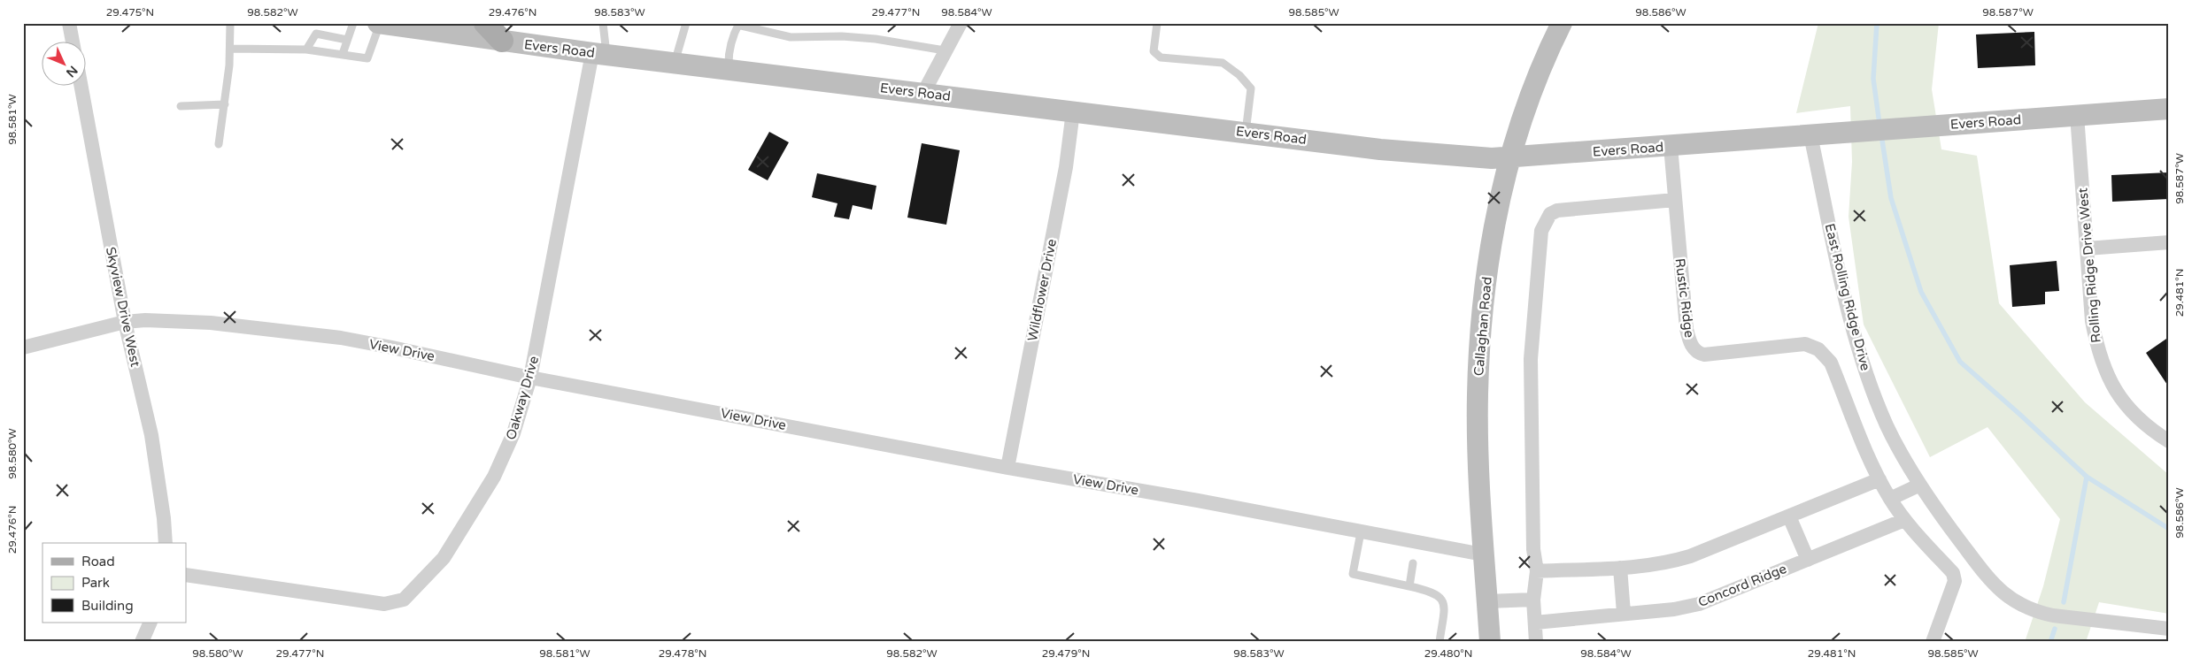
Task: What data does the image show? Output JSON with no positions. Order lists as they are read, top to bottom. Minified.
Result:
{"streets":{"main road":["Evers Road","Callaghan Road"],"street":["Rolling Ridge Drive West","Wildflower Drive","East Rolling Ridge Drive","Rustic Ridge","Skyview Drive West","View Drive","Oakway Drive","Concord Ridge"]},"crossings":[["Evers Road","Rolling Ridge Drive West"],["Evers Road","Wildflower Drive"],["Evers Road","East Rolling Ridge Drive"],["Evers Road","Rustic Ridge"],["Evers Road","Callaghan Road"],["Evers Road","Oakway Drive"],["Wildflower Drive","View Drive"],["Skyview Drive West","View Drive"],["Callaghan Road","View Drive"],["View Drive","Oakway Drive"]],"legend":["Road","Park","Building"],"north":"bottom right","coordinates":["29.475°N","98.582°W","29.476°N","98.583°W","29.477°N","98.584°W","98.585°W","98.586°W","98.587°W","98.581°W","29.481°N","98.580°W","29.478°N","29.479°N","29.480°N"]}
